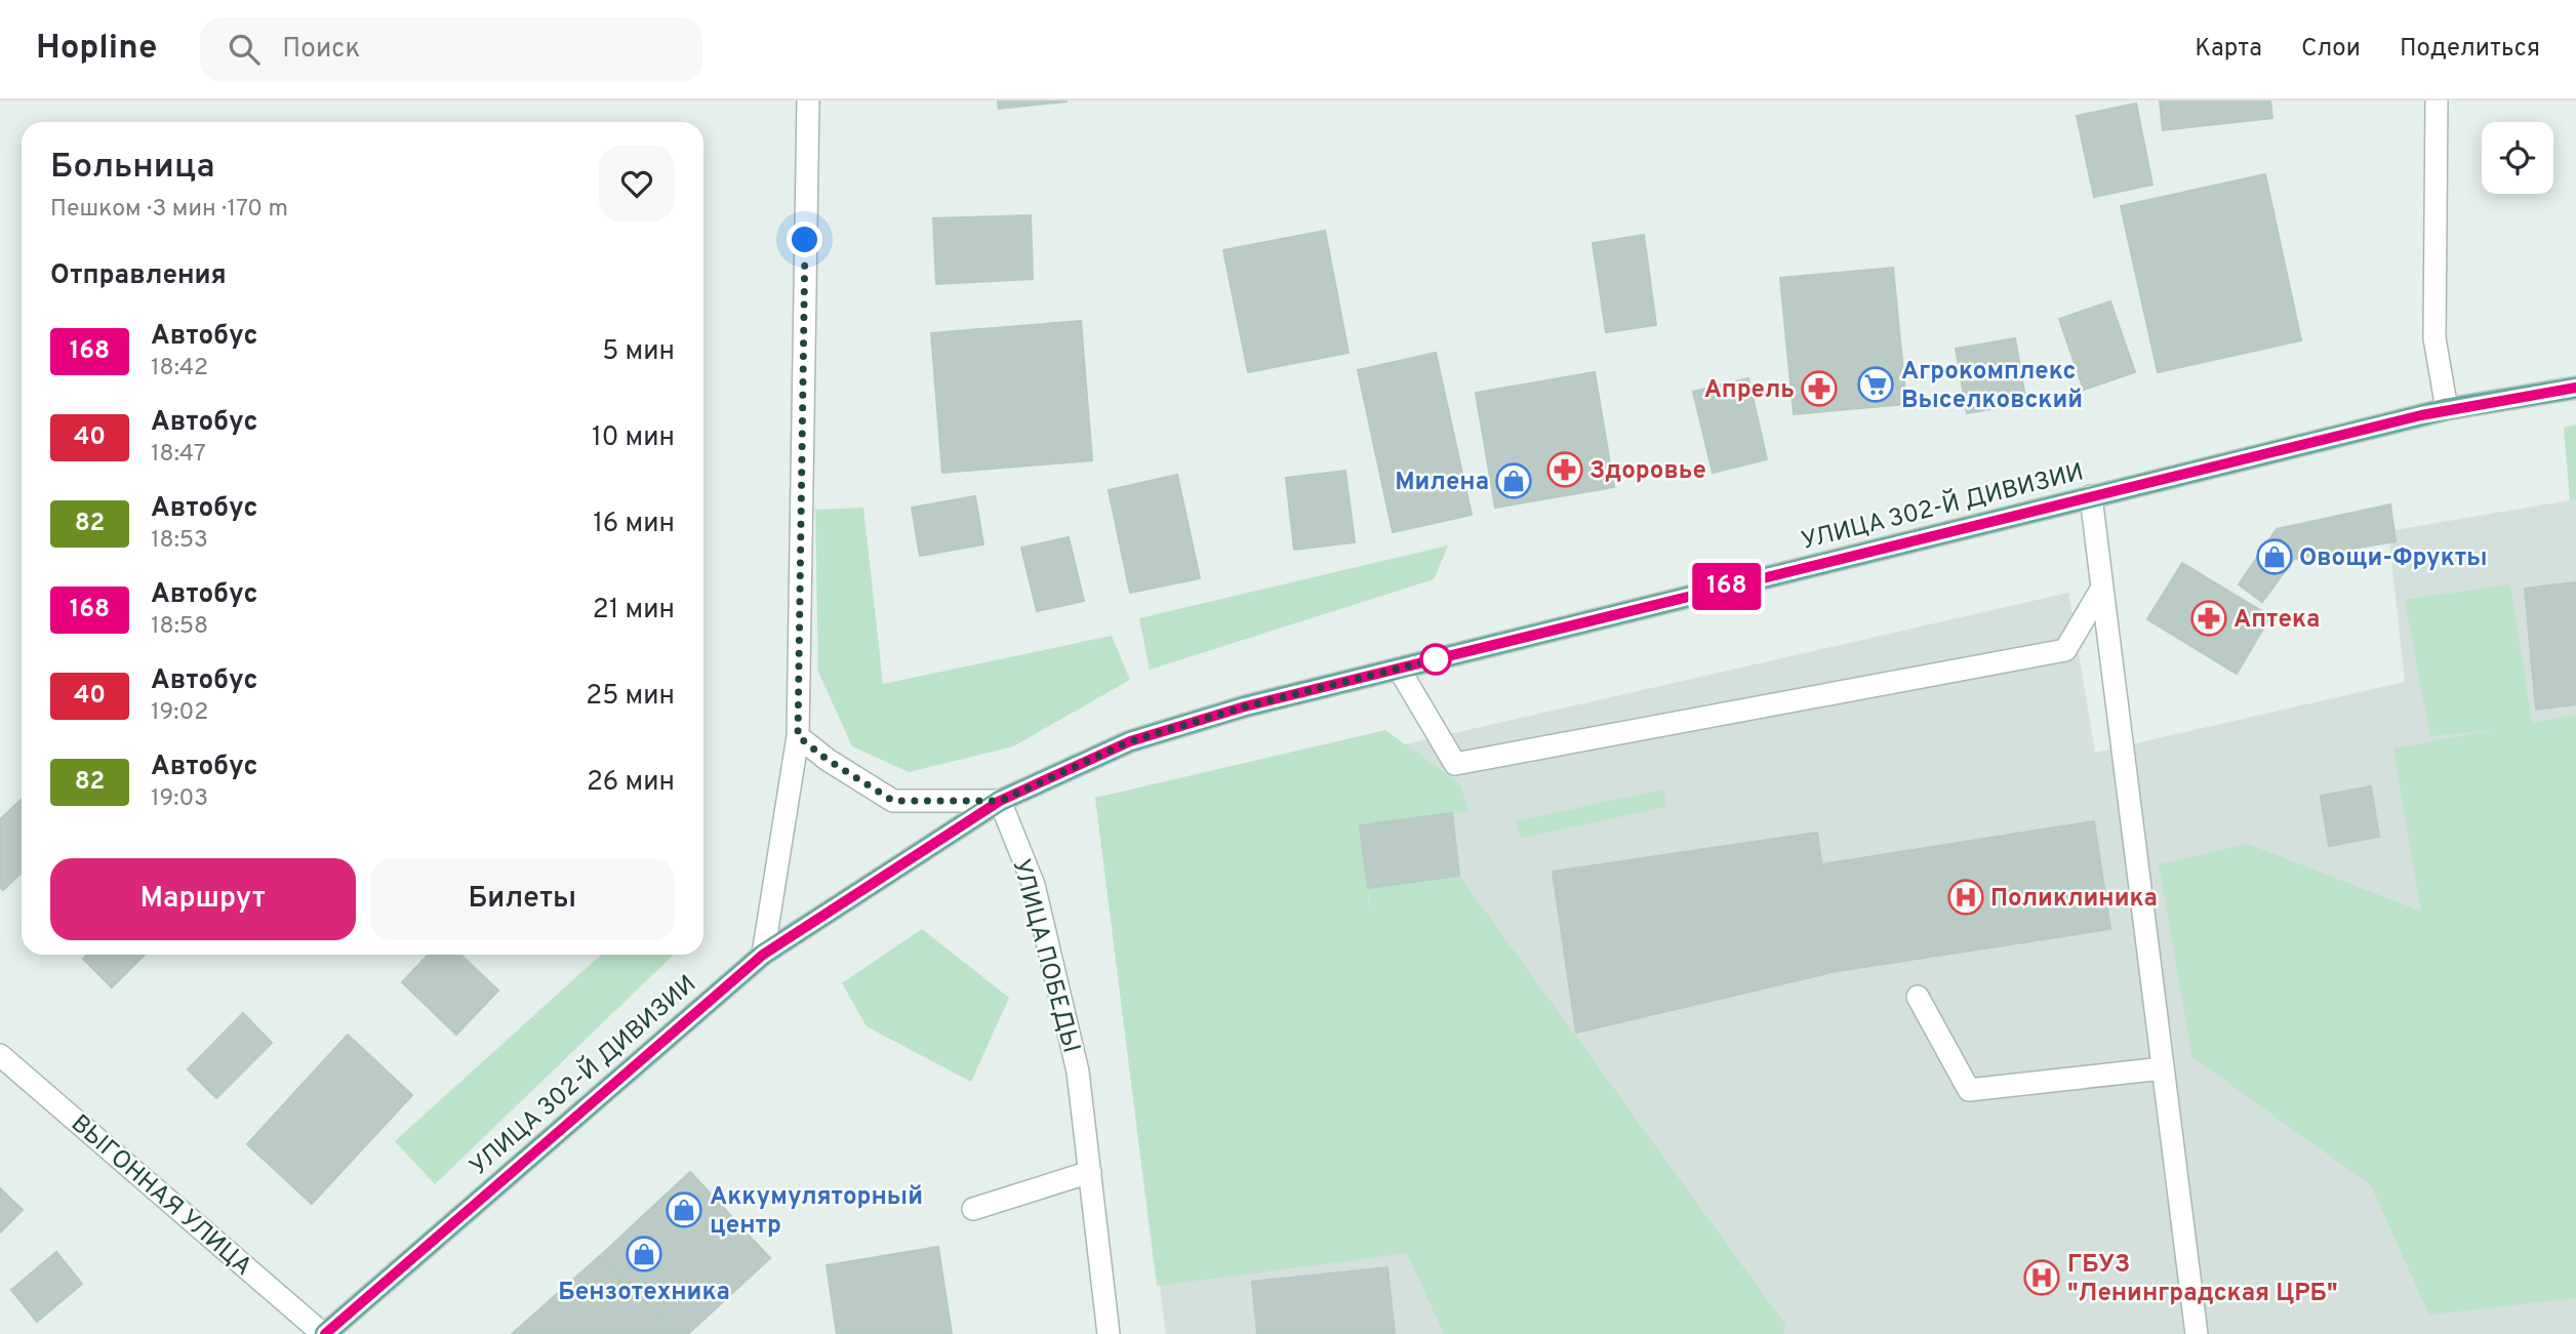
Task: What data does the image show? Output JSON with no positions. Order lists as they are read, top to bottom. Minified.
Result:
{"streets":{"main road":["УЛИЦА 302-Й ДИВИЗИИ"],"street":["УЛИЦА ПОБЕДЫ","ВЫГОННАЯ УЛИЦА"]},"crossings":[["УЛИЦА 302-Й ДИВИЗИИ","УЛИЦА ПОБЕДЫ"],["УЛИЦА 302-Й ДИВИЗИИ","ВЫГОННАЯ УЛИЦА"]],"places":{"supermarket":["Агрокомплекс Выселковский"],"pharmacy":["Апрель","Здоровье","Аптека"],"shop":["Милена","Овощи-Фрукты","Аккумуляторный центр","Бензотехника"],"hospital":["Поликлиника","ГБУЗ \"Ленинградская ЦРБ\""]},"lines":["bus line 168"],"page":{"header":"Hopline","search":"Поиск","nav":["Карта","Слои","Поделиться"],"on_map":"168","heading":[["Больница","Пешком · 3 мин · 170 m"],"Отправления"],"list":[{"mark":"168","name":"Автобус","note":"18:42","value":"5 мин"},{"mark":"40","name":"Автобус","note":"18:47","value":"10 мин"},{"mark":"82","name":"Автобус","note":"18:53","value":"16 мин"},{"mark":"168","name":"Автобус","note":"18:58","value":"21 мин"},{"mark":"40","name":"Автобус","note":"19:02","value":"25 мин"},{"mark":"82","name":"Автобус","note":"19:03","value":"26 мин"}],"buttons":["Маршрут","Билеты"]}}
